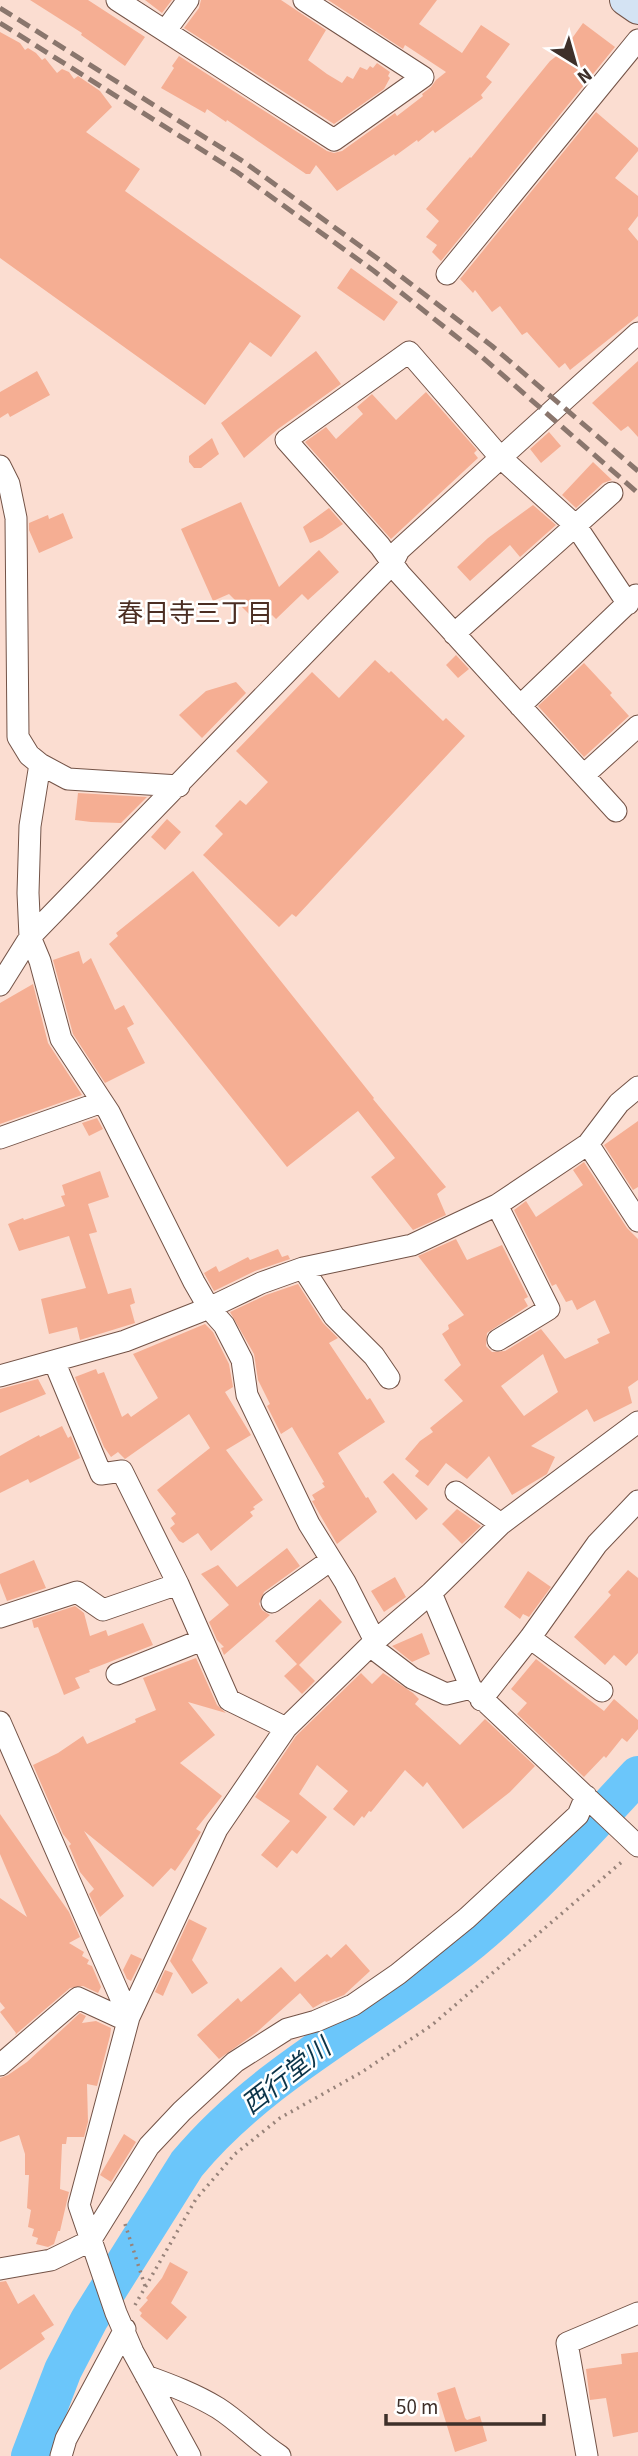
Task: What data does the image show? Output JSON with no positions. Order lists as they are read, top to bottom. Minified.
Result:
{"districts":["春日寺三丁目"],"water":["西行堂川"],"scale_bar":"50 m","north":"bottom right"}
